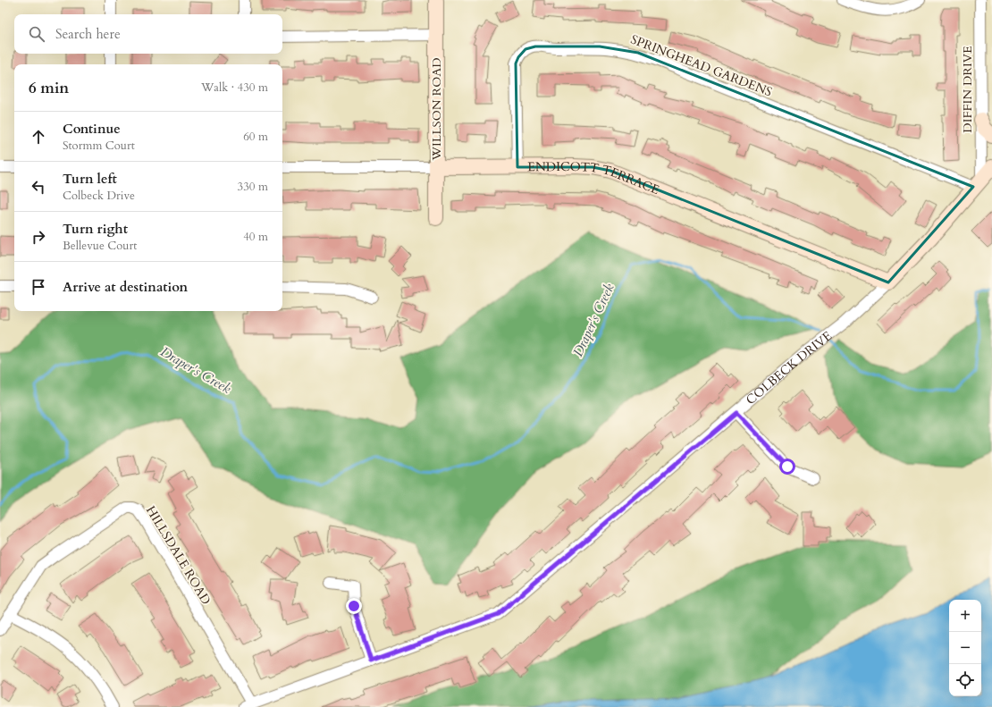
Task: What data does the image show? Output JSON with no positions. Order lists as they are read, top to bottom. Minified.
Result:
{"streets":{"street":["SPRINGHEAD GARDENS","DIFFIN DRIVE","WILLSON ROAD","ENDICOTT TERRACE","COLBECK DRIVE","HILLSDALE ROAD"]},"crossings":[["SPRINGHEAD GARDENS","DIFFIN DRIVE"],["SPRINGHEAD GARDENS","ENDICOTT TERRACE"],["SPRINGHEAD GARDENS","COLBECK DRIVE"],["DIFFIN DRIVE","COLBECK DRIVE"],["WILLSON ROAD","ENDICOTT TERRACE"],["ENDICOTT TERRACE","COLBECK DRIVE"],["COLBECK DRIVE","HILLSDALE ROAD"]],"water":["Draper's Creek"],"page":{"search":"Search here","heading":["6 min","Walk · 430 m"],"list":[["Continue","Stormm Court","60 m"],["Turn left","Colbeck Drive","330 m"],["Turn right","Bellevue Court","40 m"],"Arrive at destination"],"map_buttons":["+","−"]}}
